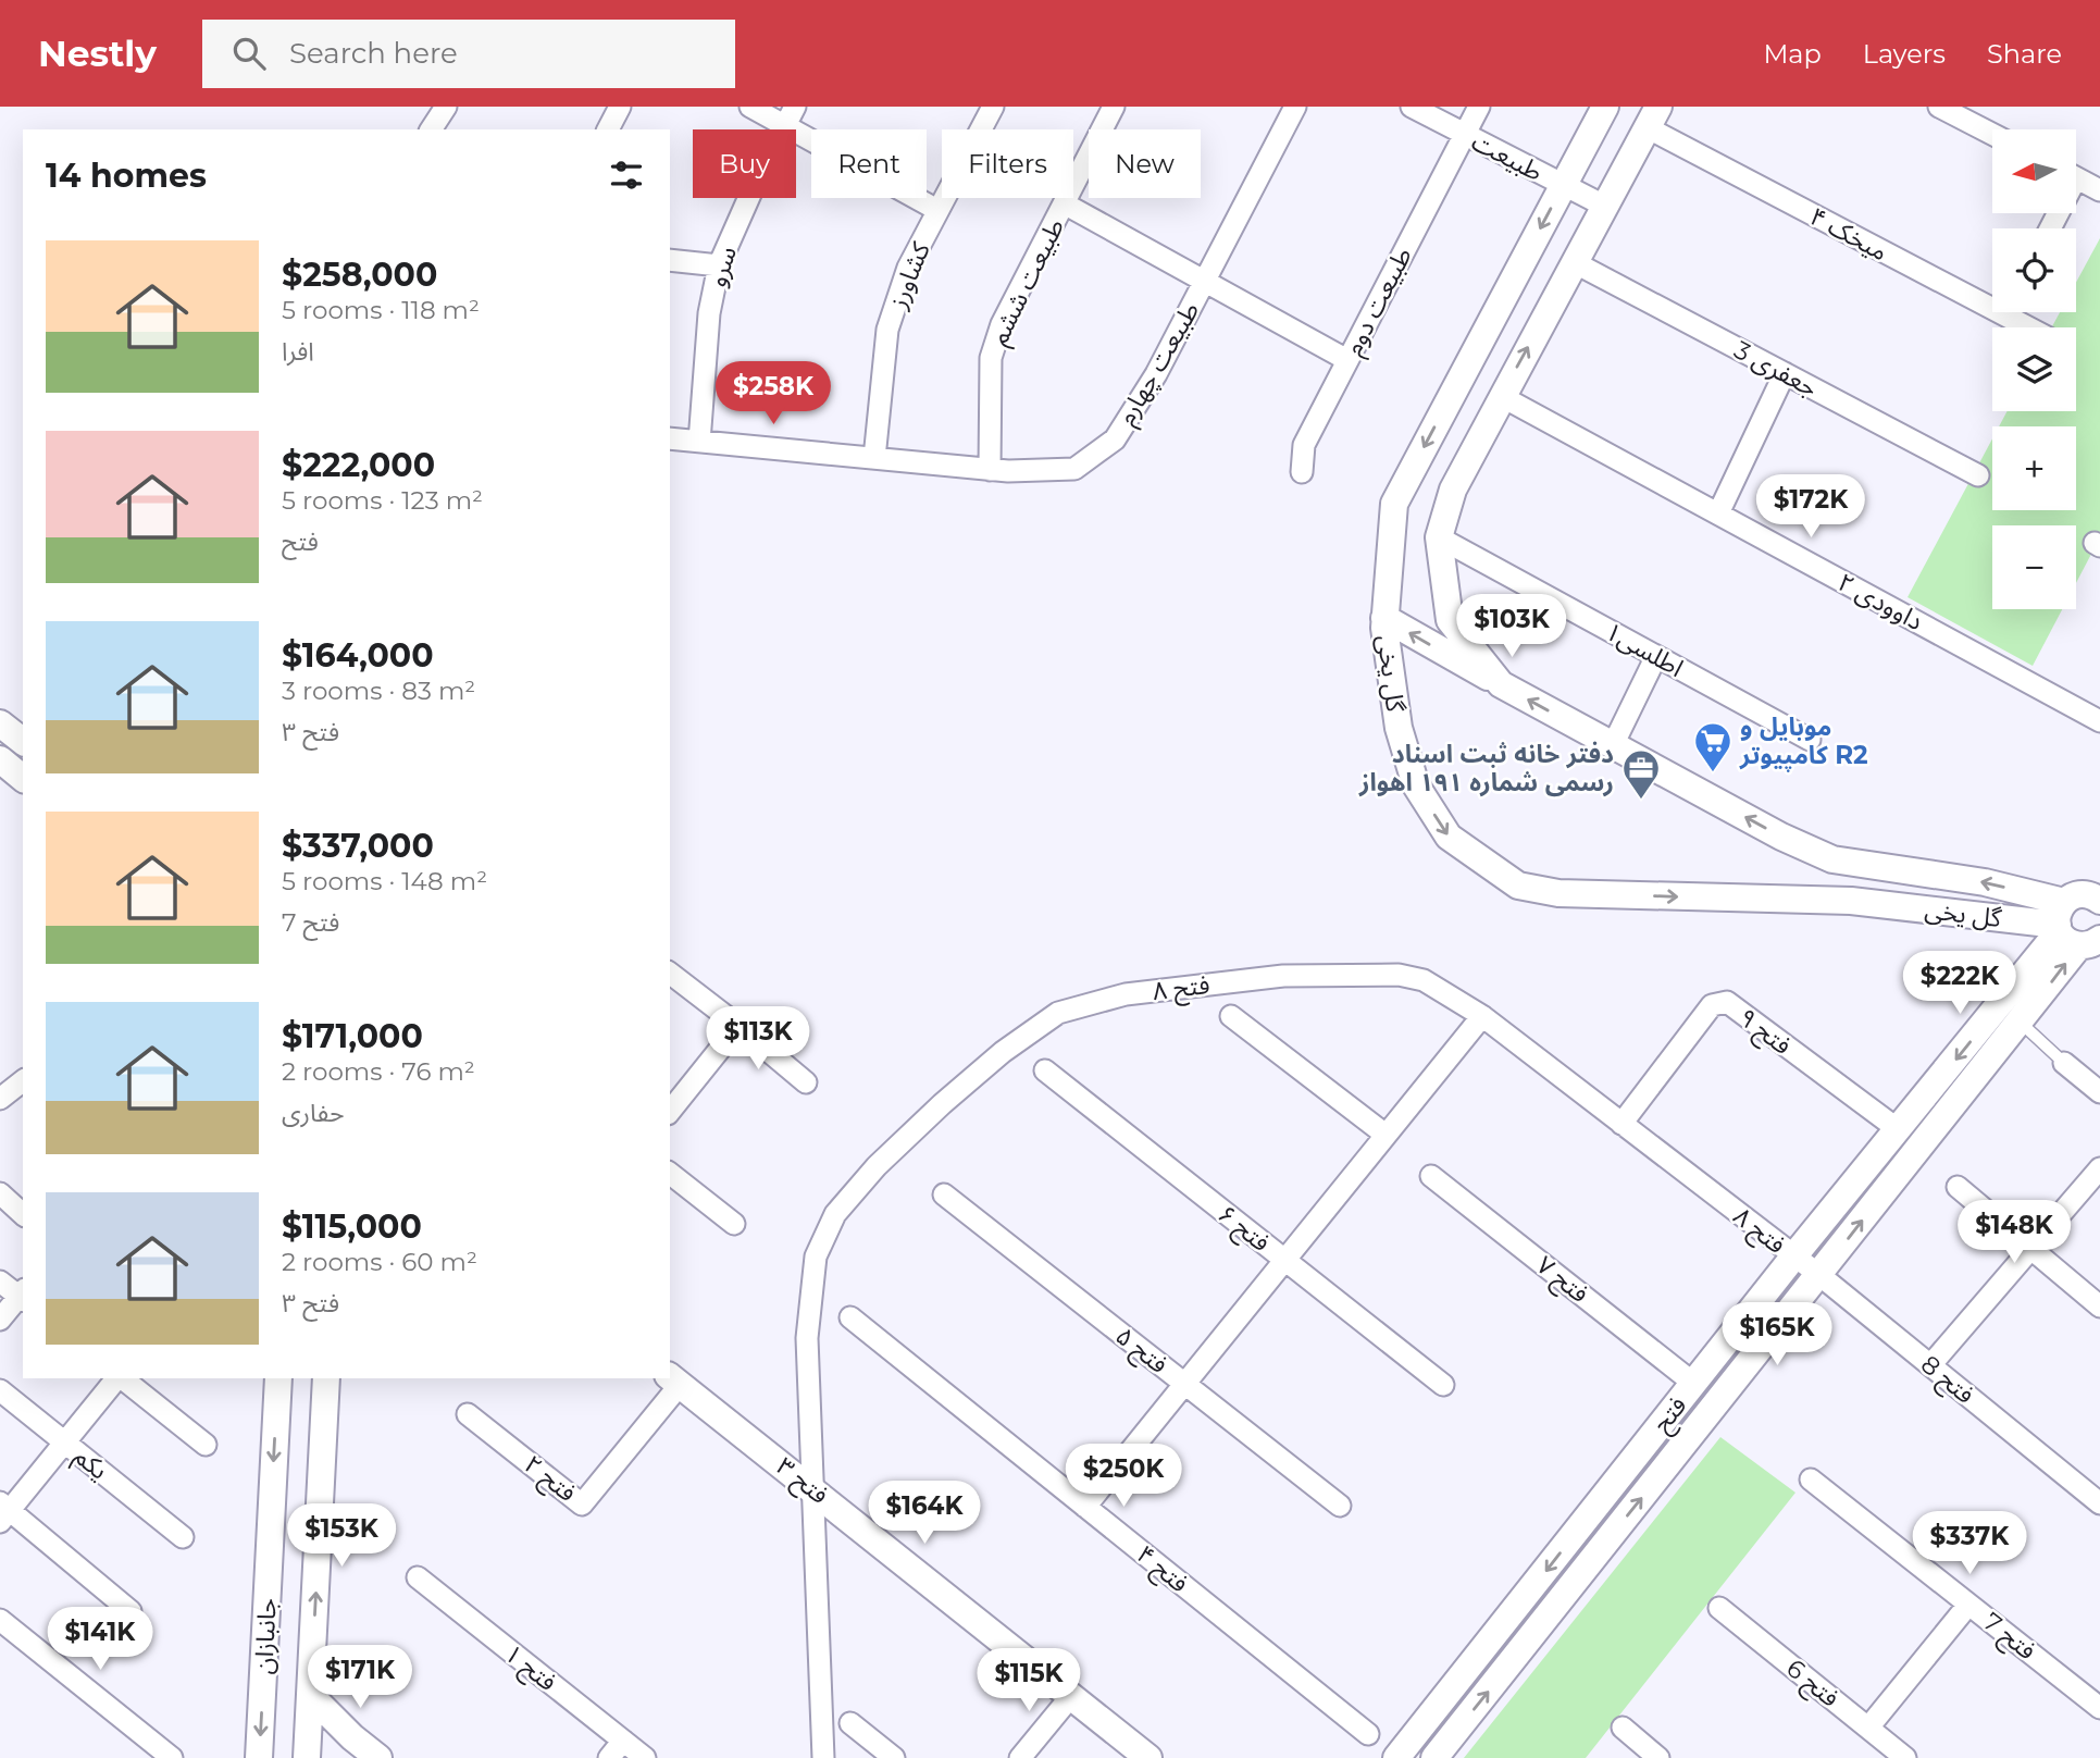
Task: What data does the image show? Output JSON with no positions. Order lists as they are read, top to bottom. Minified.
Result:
{"streets":{"street":["طبیعت","میخک ۴","سرو","کشاورز","طبیعت ششم","طبیعت دوم","طبیعت چهارم","3 جعفری","داوودی ۲","اطلسی۱","گل یخی","فتح ۸","فتح ۹","فتح ۶","فتح ۷","فتح ۵","فتح 8","فتح","یکم","فتح ۲","فتح ۳","فتح ۴","جانبازان","فتح 7","فتح ۱","فتح 6"]},"crossings":[["طبیعت","طبیعت دوم"],["طبیعت","گل یخی"],["میخک ۴","گل یخی"],["سرو","طبیعت چهارم"],["کشاورز","طبیعت چهارم"],["طبیعت ششم","طبیعت چهارم"],["3 جعفری","گل یخی"],["داوودی ۲","گل یخی"],["اطلسی۱","گل یخی"],["گل یخی","فتح"],["فتح ۸","فتح ۹"],["فتح ۸","فتح 8"],["فتح ۸","فتح"],["فتح ۸","فتح ۳"],["فتح ۹","فتح"],["فتح ۷","فتح"],["فتح 8","فتح"],["فتح ۲","فتح ۳"]],"places":{"supermarket":["موبایل و کامپیوتر R2"],"office":["دفتر خانه ثبت اسناد رسمی شماره ۱۹۱ اهواز"]},"north":"left","page":{"header":"Nestly","search":"Search here","nav":["Map","Layers","Share"],"map_buttons":["+","−"],"chip":["Buy","Rent","Filters","New"],"heading":"14 homes","list":[{"name":"$258,000","note":"5 rooms · 118 m² · افرا"},{"name":"$222,000","note":"5 rooms · 123 m² · فتح"},{"name":"$164,000","note":"3 rooms · 83 m² · فتح ۳"},{"name":"$337,000","note":"5 rooms · 148 m² · فتح 7"},{"name":"$171,000","note":"2 rooms · 76 m² · حفاری"},{"name":"$115,000","note":"2 rooms · 60 m² · فتح ۳"}],"price":["$258K","$172K","$103K","$222K","$113K","$148K","$165K","$250K","$164K","$153K","$337K","$141K","$171K","$115K"]}}
